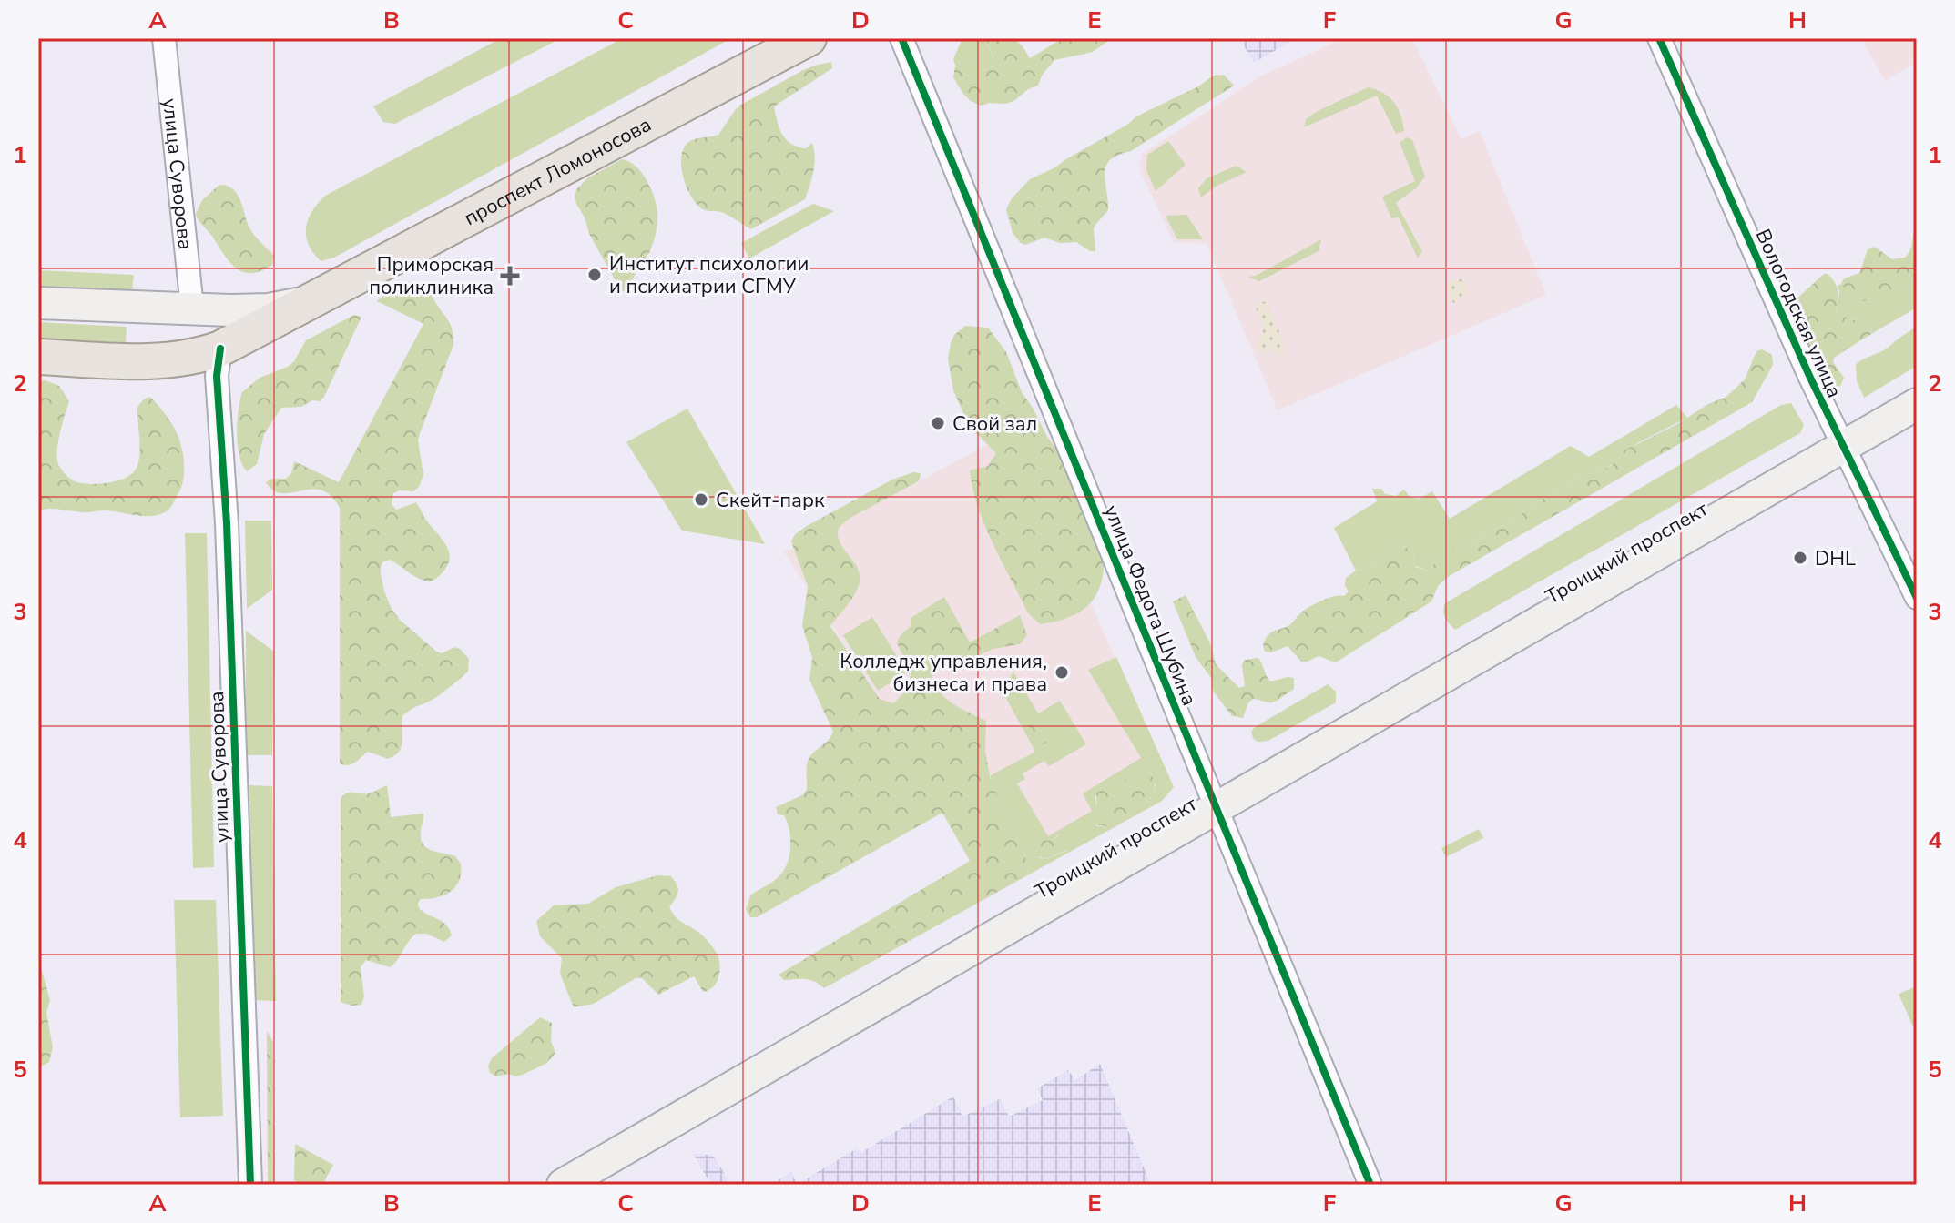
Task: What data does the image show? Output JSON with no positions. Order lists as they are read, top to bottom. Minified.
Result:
{"streets":{"main road":["проспект Ломоносова","Троицкий проспект"],"street":["улица Суворова","Вологодская улица","улица Федота Шубина"]},"crossings":[["проспект Ломоносова","улица Суворова"],["Вологодская улица","Троицкий проспект"],["Троицкий проспект","улица Федота Шубина"]],"places":{"other":["Институт психологии и психиатрии СГМУ","Свой зал","Скейт-парк","DHL","Колледж управления, бизнеса и права"],"health":["Приморская поликлиника"]},"grid":{"columns":["A","B","C","D","E","F","G","H"],"rows":["1","2","3","4","5"]}}
